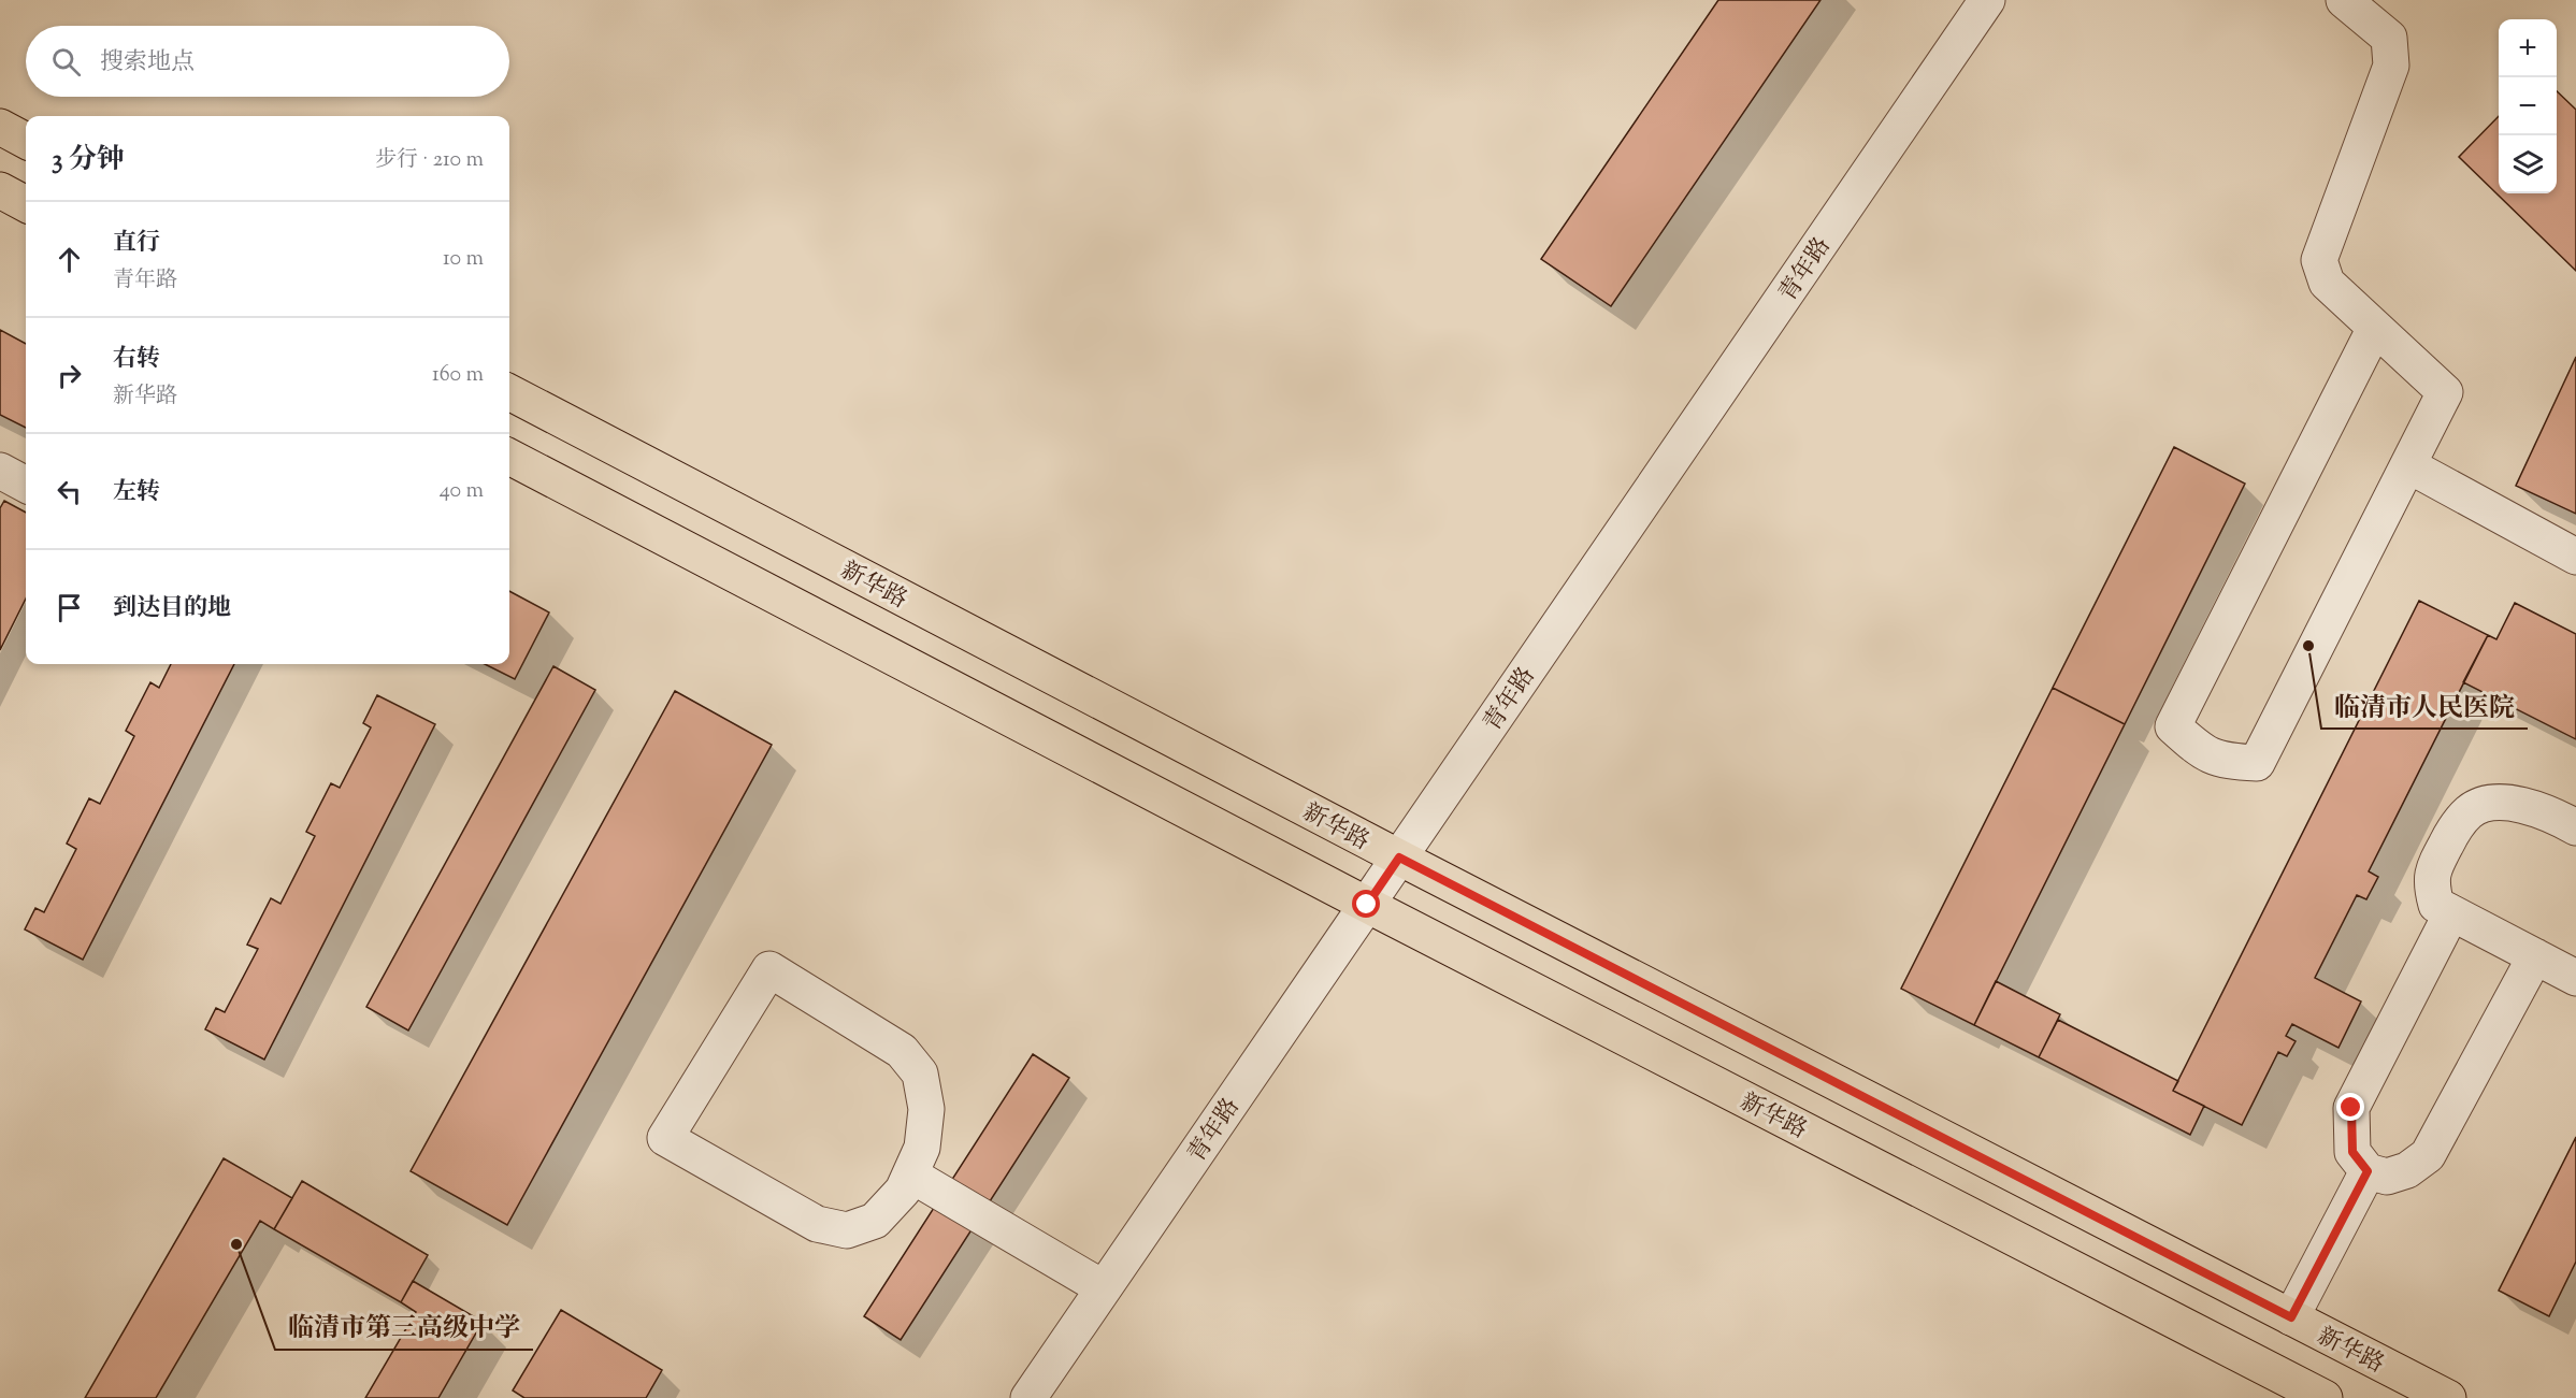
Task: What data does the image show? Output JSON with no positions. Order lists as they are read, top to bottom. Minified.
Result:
{"streets":{"main road":["新华路"],"street":["青年路"]},"crossings":[["青年路","新华路"]],"places":["临清市人民医院","临清市第三高级中学"],"page":{"map_buttons":["+","−"],"search":"搜索地点","heading":["3 分钟","步行 · 210 m"],"list":[["直行","青年路","10 m"],["右转","新华路","160 m"],["左转","40 m"],"到达目的地"]}}
